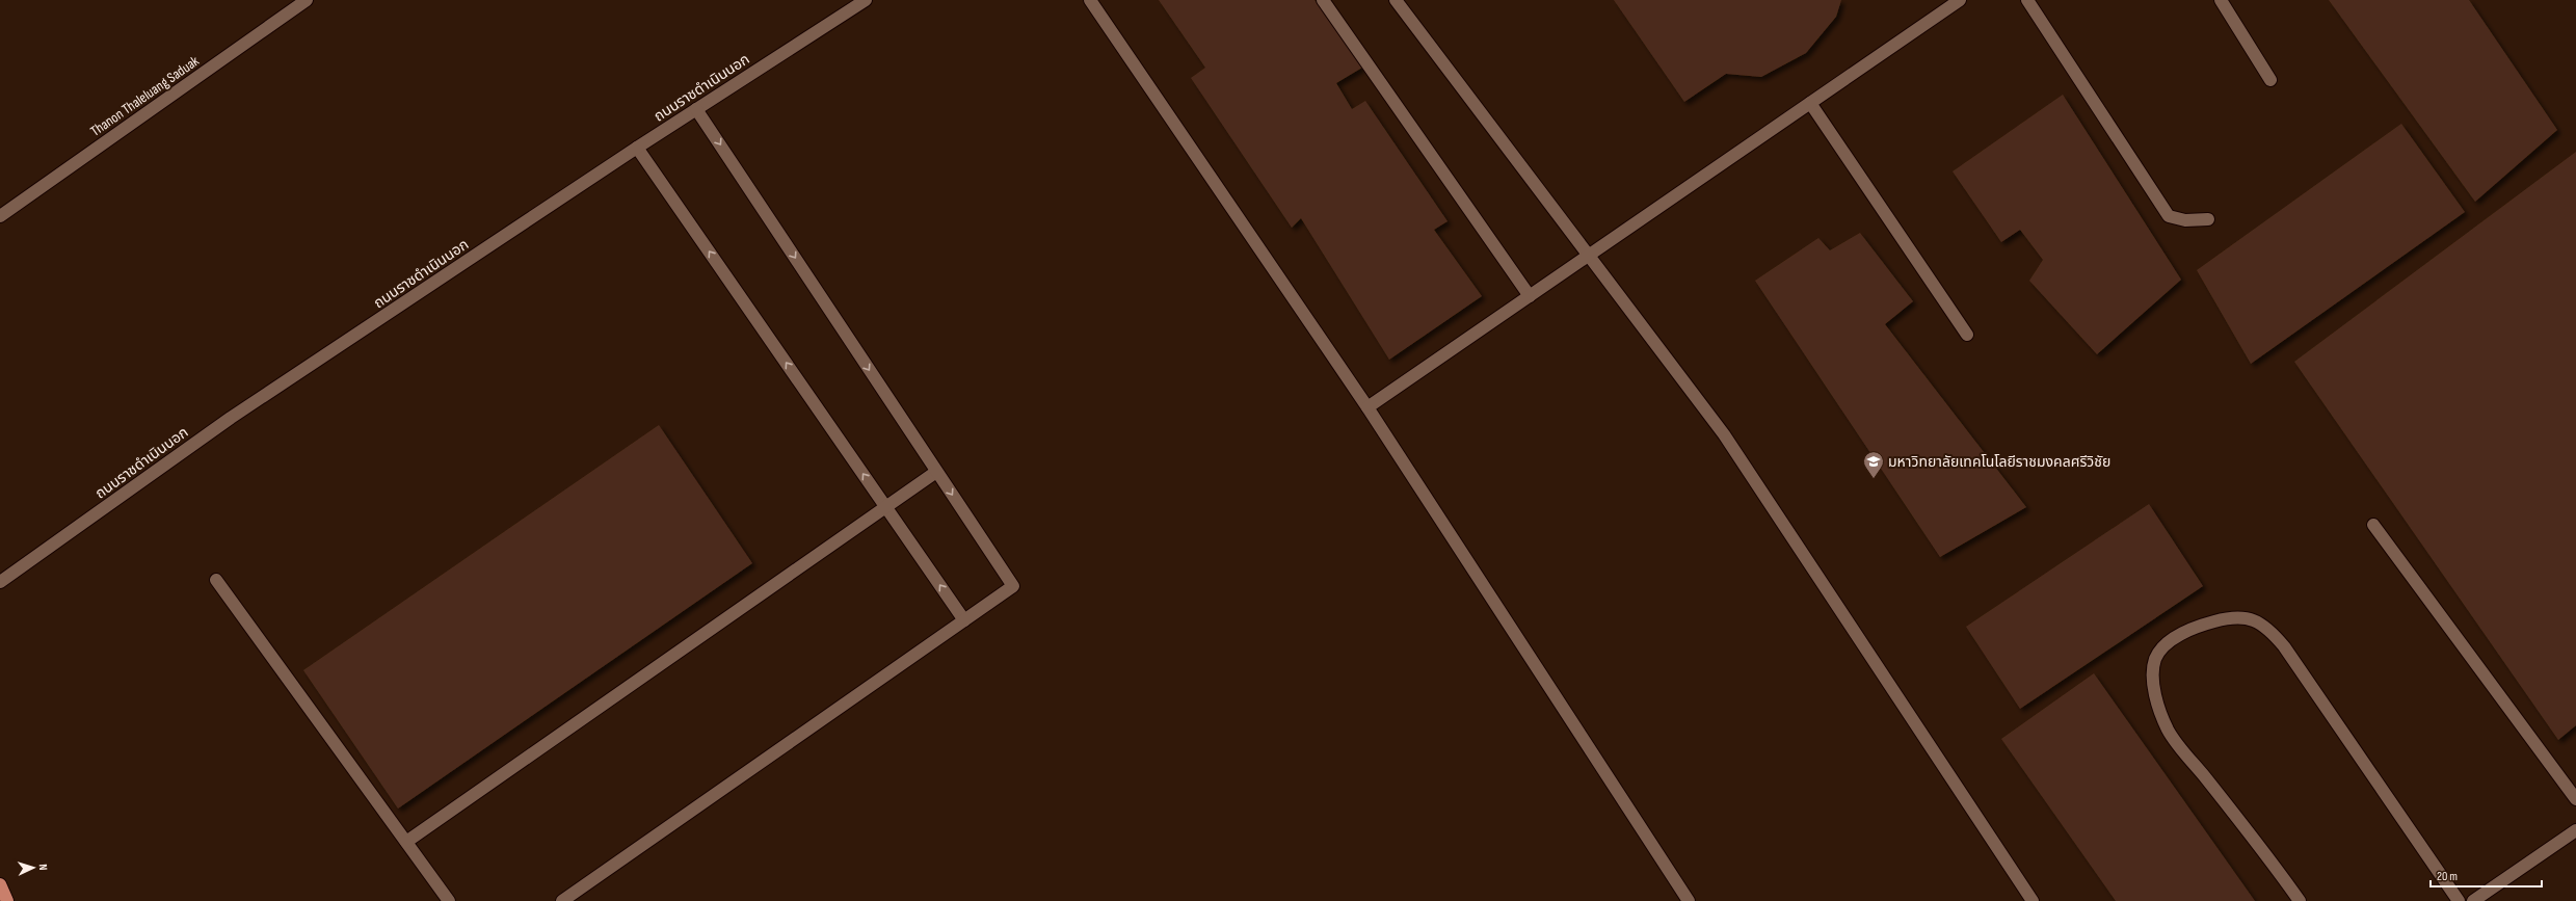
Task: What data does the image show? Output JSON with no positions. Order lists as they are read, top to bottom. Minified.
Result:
{"streets":{"street":["ถนนราชดำเนินนอก","Thanon Thaleluang Saduak"]},"places":{"school or university":["มหาวิทยาลัยเทคโนโลยีราชมงคลศรีวิชัย"]},"scale_bar":"20 m","north":"right"}
